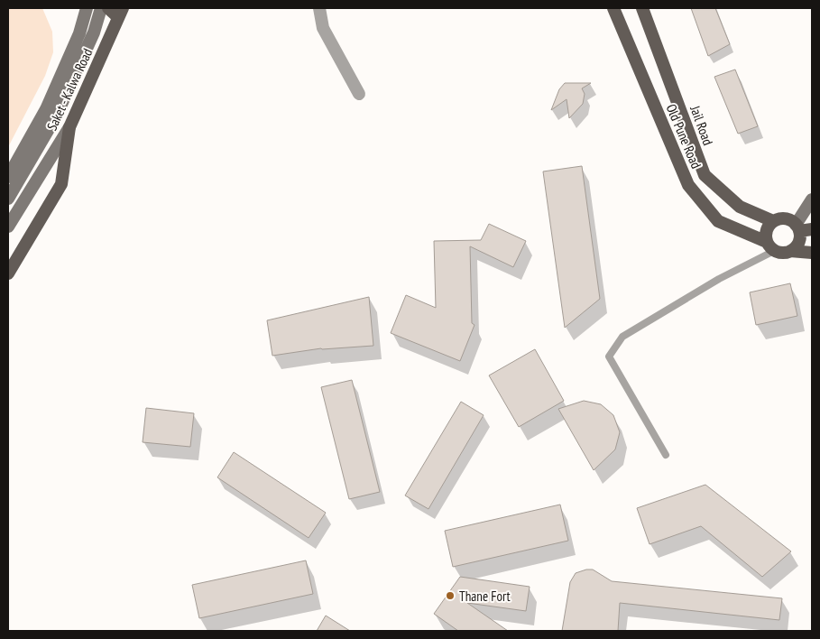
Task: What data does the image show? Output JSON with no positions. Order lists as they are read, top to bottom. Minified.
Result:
{"streets":{"main road":["Saket - Kalwa Road","Jail Road","Old Pune Road"]},"crossings":[["Jail Road","Old Pune Road"]],"places":["Thane Fort"]}
